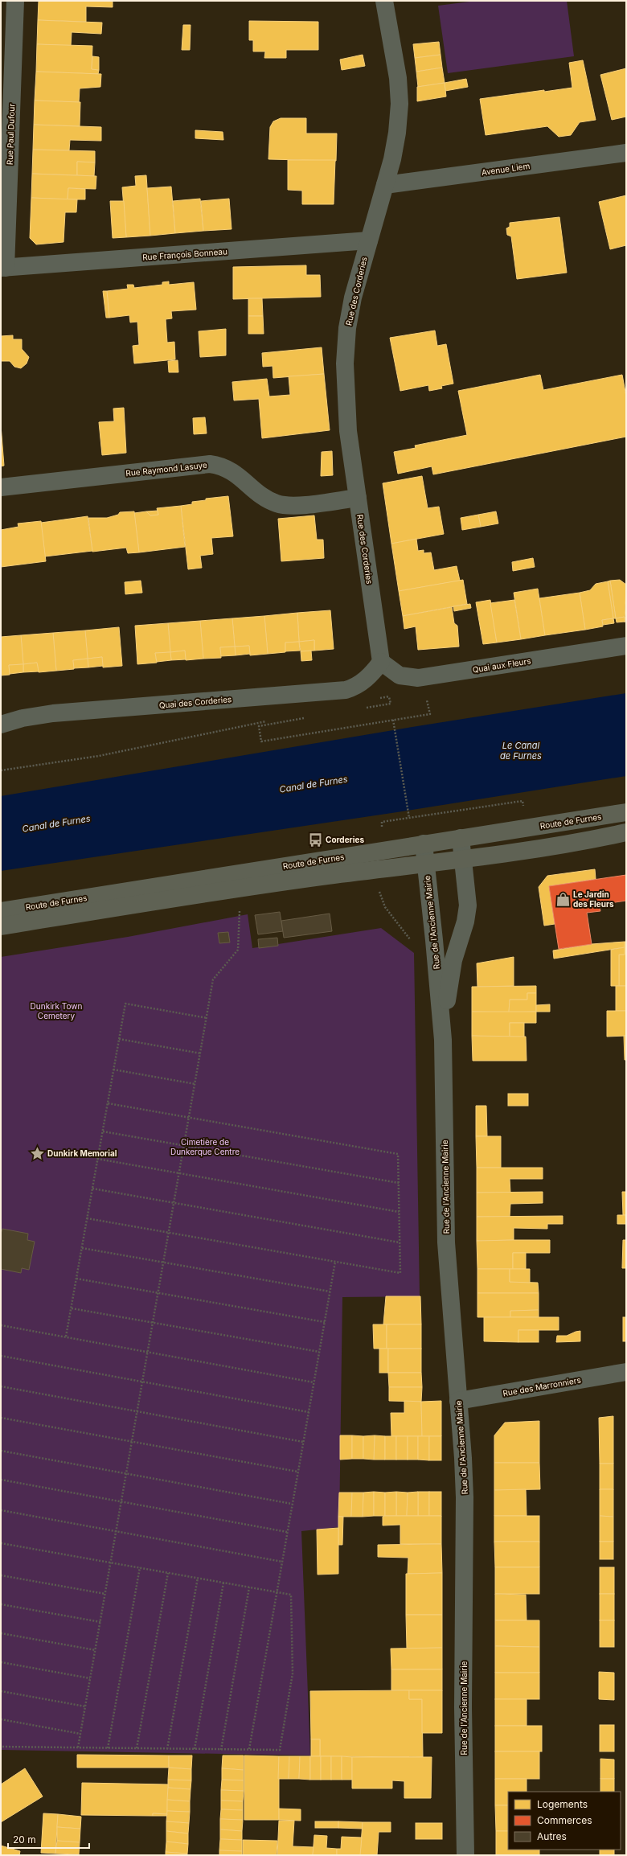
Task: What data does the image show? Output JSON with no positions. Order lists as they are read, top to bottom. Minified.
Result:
{"streets":{"main road":["Route de Furnes"],"street":["Rue Paul Dufour","Avenue Liem","Rue François Bonneau","Rue des Corderies","Rue Raymond Lasuye","Quai aux Fleurs","Quai des Corderies","Rue de l'Ancienne Mairie","Rue des Marronniers"]},"crossings":[["Rue Paul Dufour","Rue François Bonneau"],["Avenue Liem","Rue des Corderies"],["Rue François Bonneau","Rue des Corderies"],["Rue des Corderies","Rue Raymond Lasuye"],["Rue des Corderies","Quai aux Fleurs"],["Rue des Corderies","Quai des Corderies"],["Quai aux Fleurs","Quai des Corderies"],["Route de Furnes","Rue de l'Ancienne Mairie"],["Rue de l'Ancienne Mairie","Rue des Marronniers"]],"water":["Le Canal de Furnes","Canal de Furnes"],"parks":["Dunkirk Town Cemetery","Cimetière de Dunkerque Centre"],"places":{"bus stop":["Corderies"],"shop":["Le Jardin des Fleurs"],"place":["Dunkirk Memorial"]},"legend":["Logements","Commerces","Autres"],"scale_bar":"20 m"}
